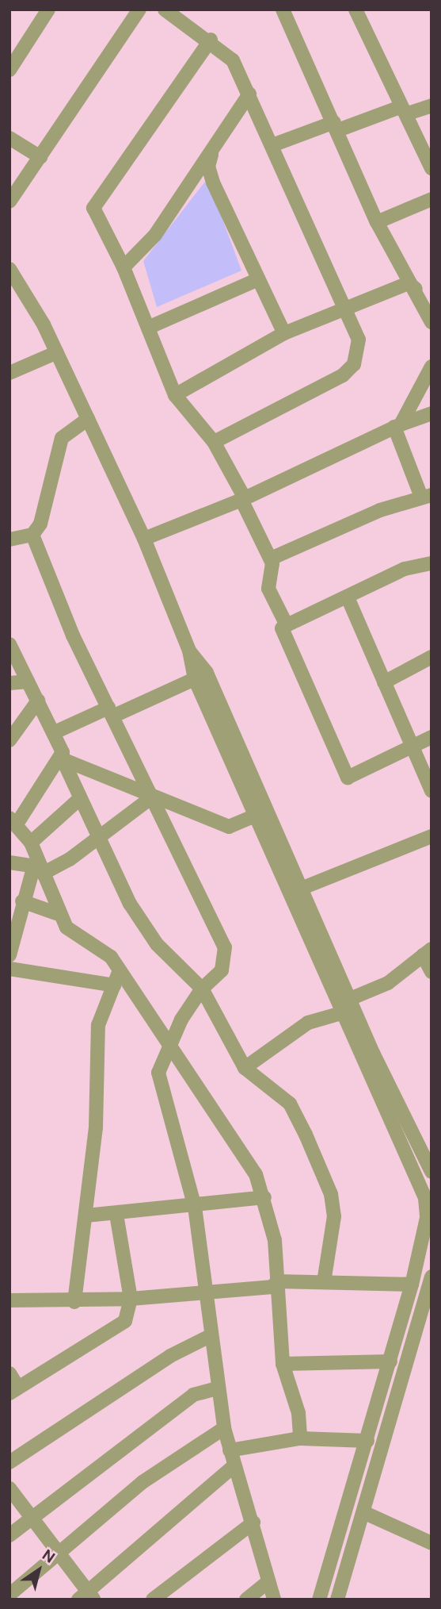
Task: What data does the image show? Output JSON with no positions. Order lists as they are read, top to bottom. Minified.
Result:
{"north":"top right"}
